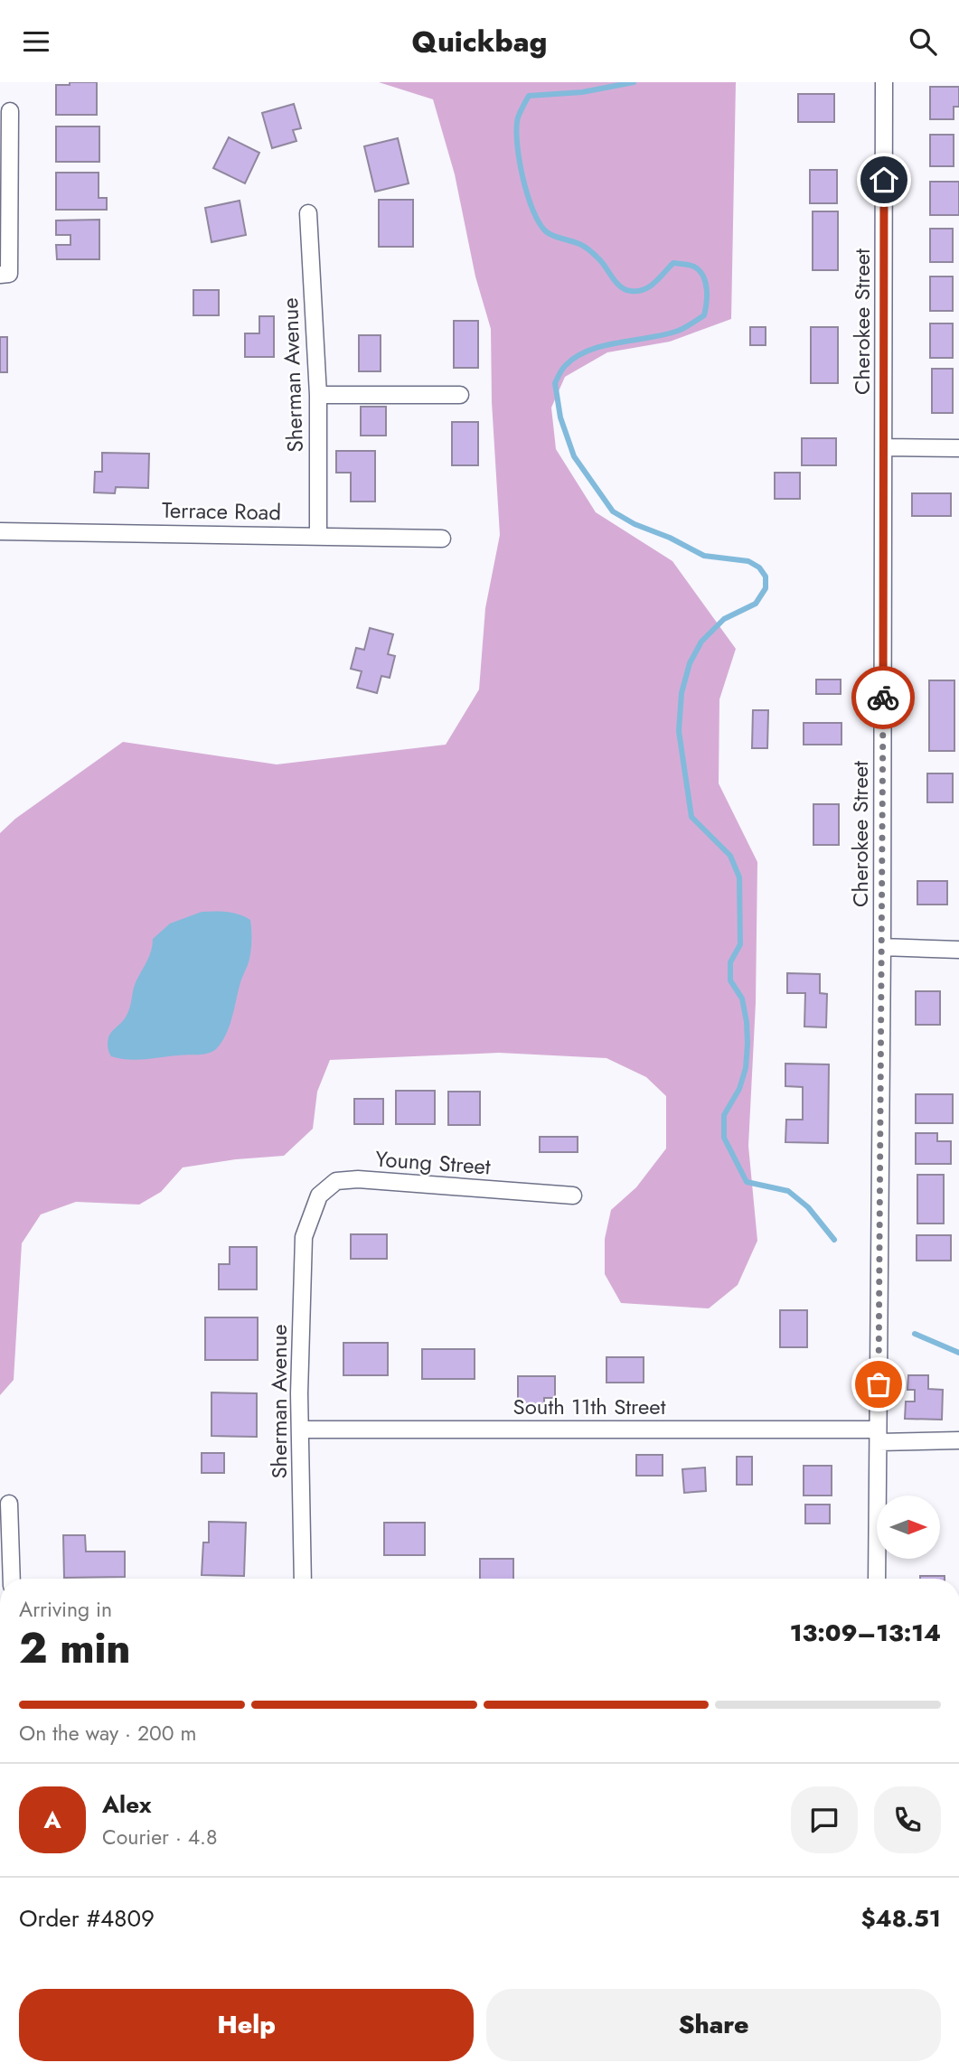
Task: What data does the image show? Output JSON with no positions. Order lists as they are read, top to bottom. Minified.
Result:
{"streets":{"street":["Cherokee Street","Sherman Avenue","Terrace Road","Young Street","South 11th Street"]},"crossings":[["Cherokee Street","South 11th Street"],["Sherman Avenue","Terrace Road"],["Sherman Avenue","Young Street"],["Sherman Avenue","South 11th Street"]],"north":"right","page":{"header":"Quickbag","heading":["2 min","Arriving in","13:09–13:14"],"panel":["Alex","Courier · 4.8","Order #4809","$48.51"],"bar":"On the way · 200 m","round":"A","buttons":["Help","Share"]}}
